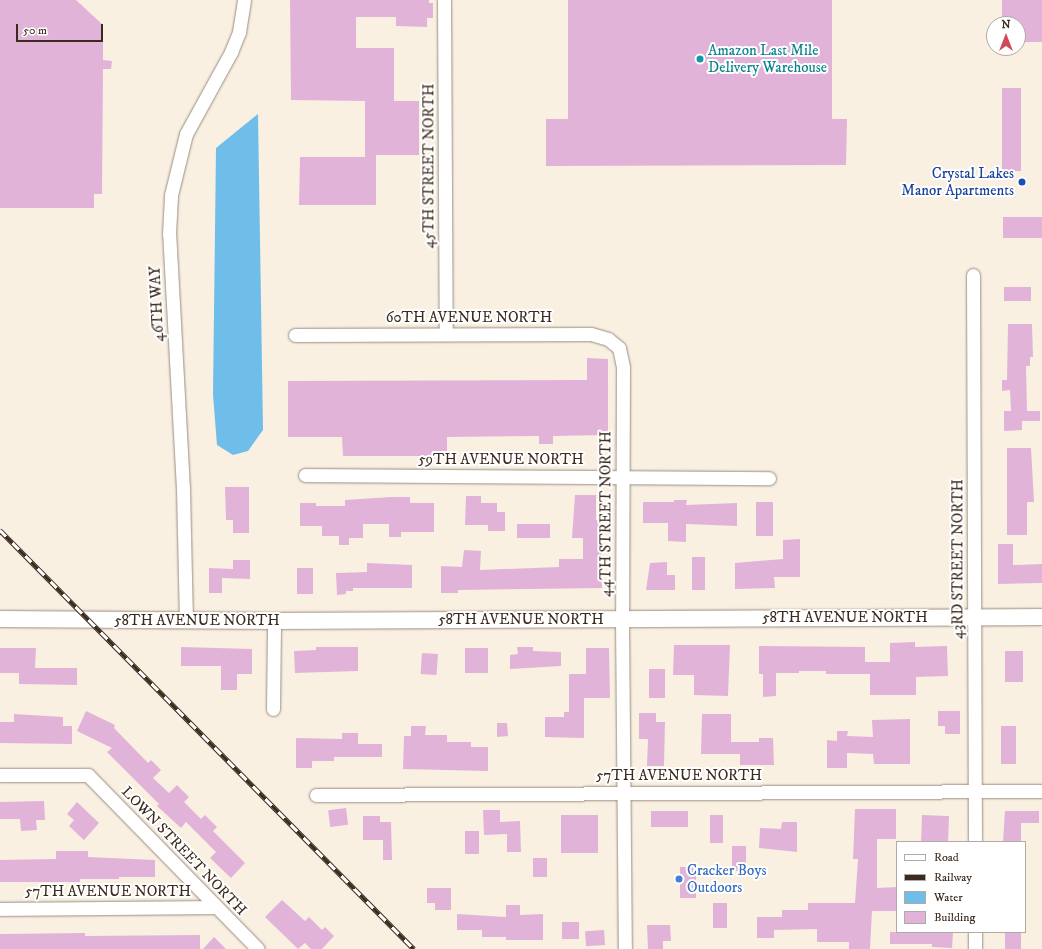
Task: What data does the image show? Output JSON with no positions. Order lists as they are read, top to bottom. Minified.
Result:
{"streets":{"street":["45TH STREET NORTH","46TH WAY","60TH AVENUE NORTH","59TH AVENUE NORTH","44TH STREET NORTH","43RD STREET NORTH","58TH AVENUE NORTH","57TH AVENUE NORTH","LOWN STREET NORTH"]},"crossings":[["45TH STREET NORTH","60TH AVENUE NORTH"],["46TH WAY","58TH AVENUE NORTH"],["60TH AVENUE NORTH","44TH STREET NORTH"],["59TH AVENUE NORTH","44TH STREET NORTH"],["44TH STREET NORTH","58TH AVENUE NORTH"],["44TH STREET NORTH","57TH AVENUE NORTH"],["43RD STREET NORTH","58TH AVENUE NORTH"],["43RD STREET NORTH","57TH AVENUE NORTH"],["57TH AVENUE NORTH","LOWN STREET NORTH"]],"places":["Amazon Last Mile Delivery Warehouse","Crystal Lakes Manor Apartments","Cracker Boys Outdoors"],"legend":["Road","Railway","Water","Building"],"scale_bar":"50 m","north":"top"}
